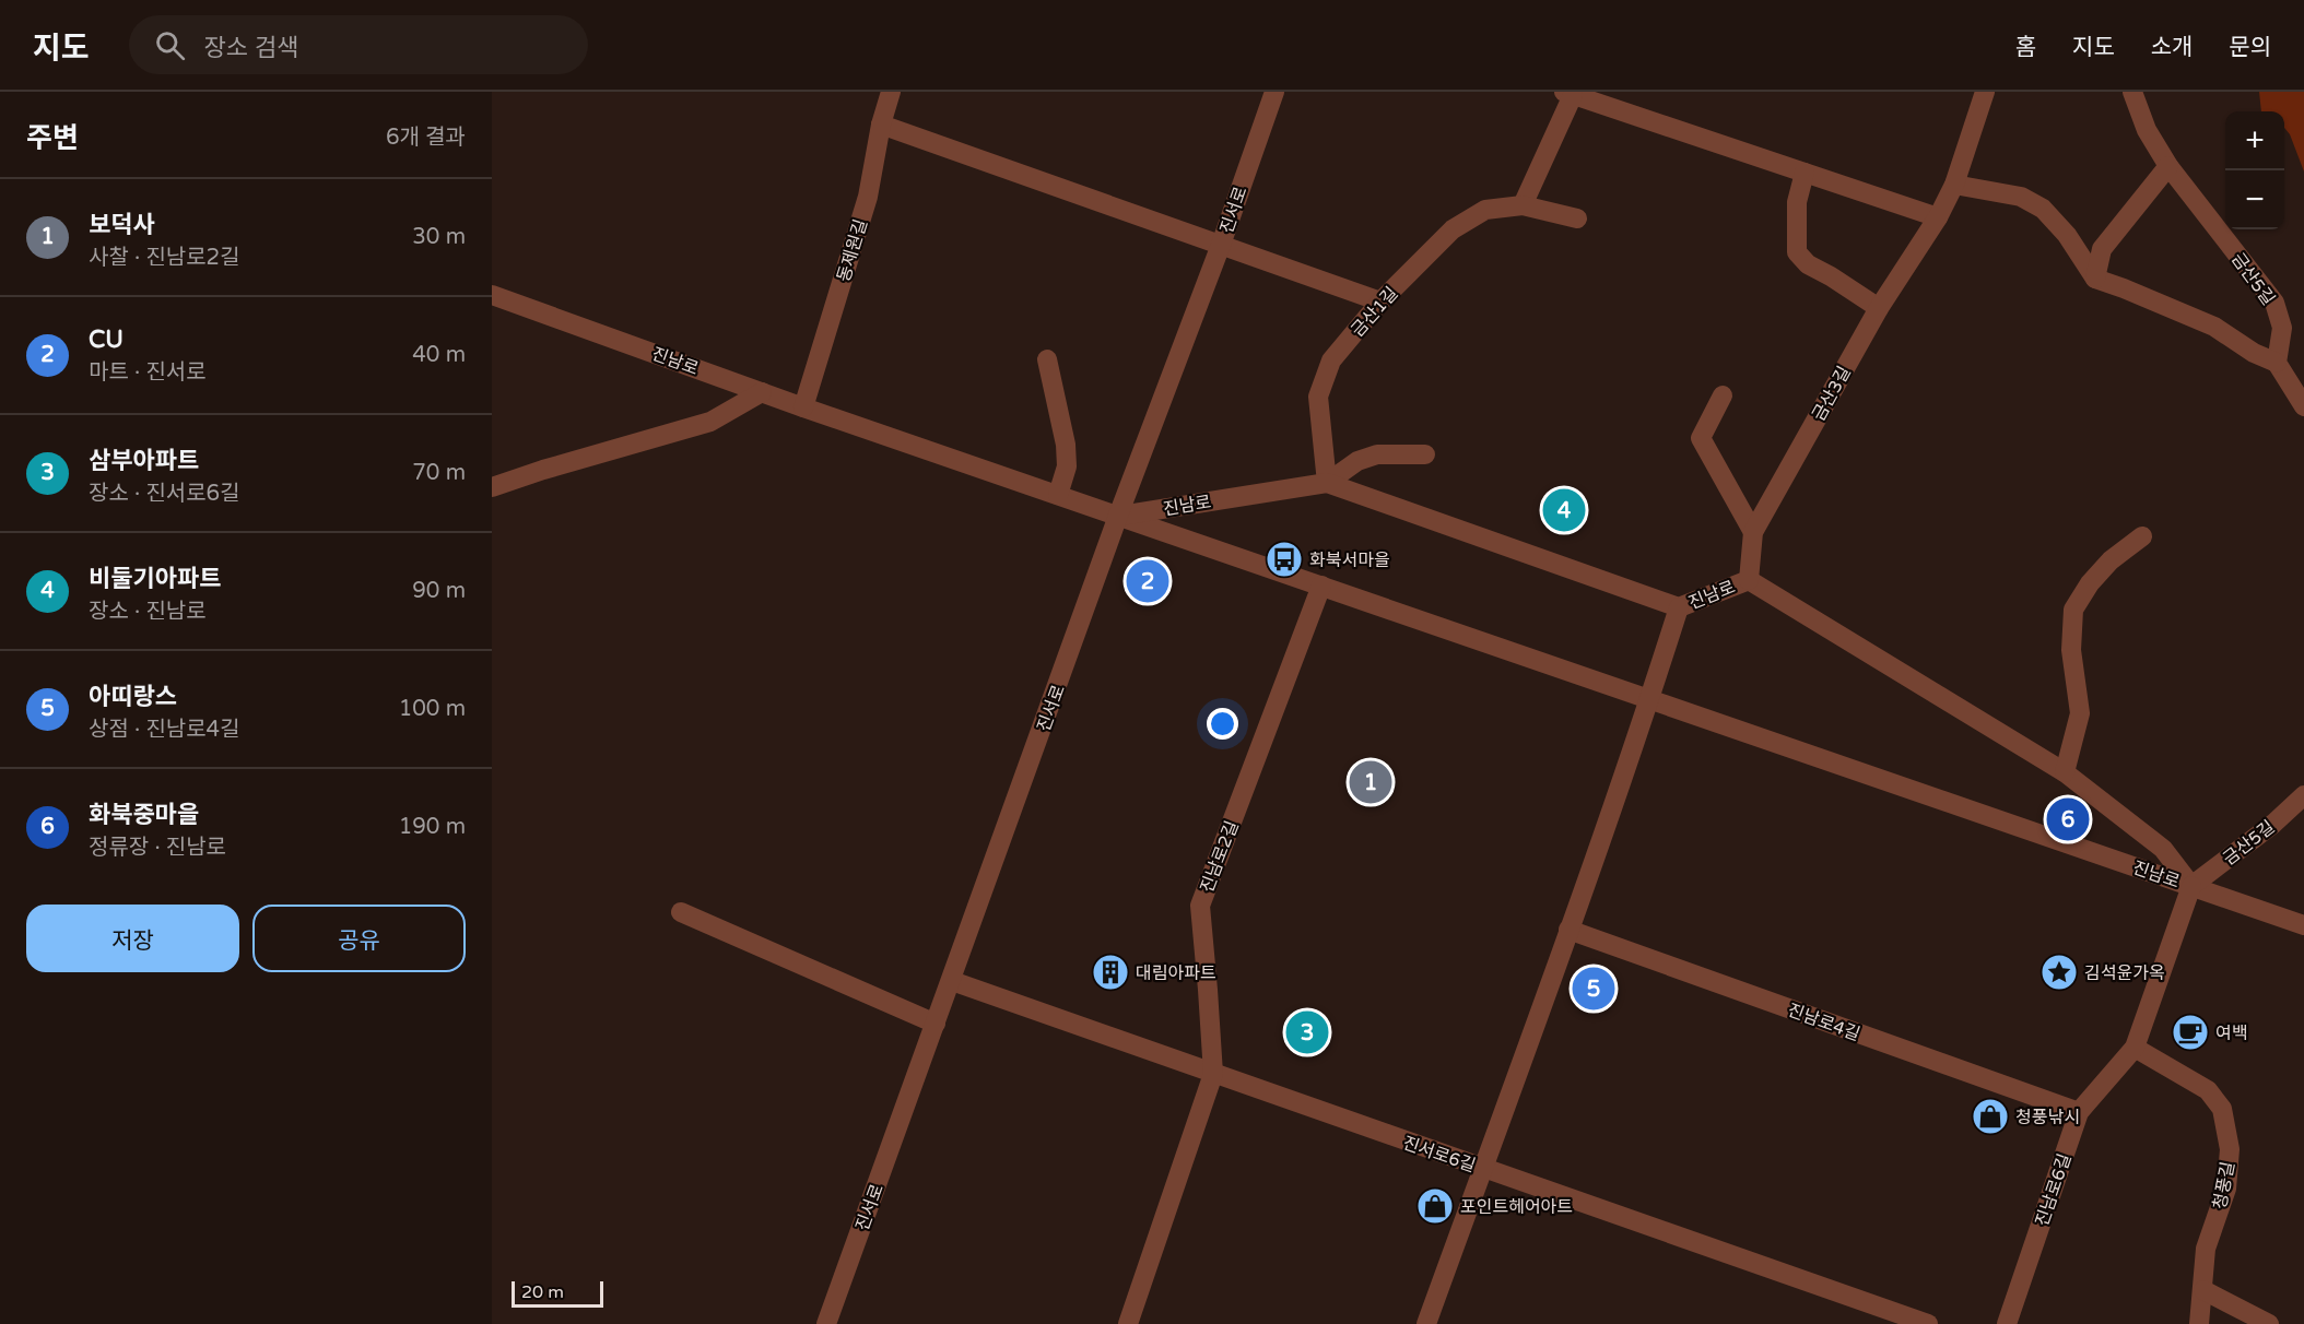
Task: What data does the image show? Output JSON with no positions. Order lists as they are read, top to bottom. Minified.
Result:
{"streets":{"street":["진서로","동제원길","금산5길","금산1길","진남로","금산3길","진남로2길","진남로4길","진서로6길","청풍길","진남로6길"]},"crossings":[["진서로","진남로"],["진서로","진서로6길"],["동제원길","진남로"],["금산5길","진남로"],["금산5길","진남로6길"],["금산1길","진남로"],["진남로","금산3길"],["진남로","진남로2길"],["진남로","진남로6길"],["진남로2길","진서로6길"],["진남로4길","진남로6길"],["청풍길","진남로6길"]],"places":{"bus stop":["화북서마을"],"building":["대림아파트"],"place":["김석윤가옥"],"cafe":["여백"],"shop":["청풍낚시","포인트헤어아트"]},"scale_bar":"20 m","page":{"header":"지도","search":"장소 검색","nav":["홈","지도","소개","문의"],"heading":["주변","6개 결과"],"map_buttons":["+","−"],"list":[{"mark":"1","name":"보덕사","note":"사찰 · 진남로2길","value":"30 m"},{"mark":"2","name":"CU","note":"마트 · 진서로","value":"40 m"},{"mark":"3","name":"삼부아파트","note":"장소 · 진서로6길","value":"70 m"},{"mark":"4","name":"비둘기아파트","note":"장소 · 진남로","value":"90 m"},{"mark":"5","name":"아띠랑스","note":"상점 · 진남로4길","value":"100 m"},{"mark":"6","name":"화북중마을","note":"정류장 · 진남로","value":"190 m"}],"pins":["4","2","1","6","5","3"],"buttons":["저장","공유"],"scale":"20 m"}}
